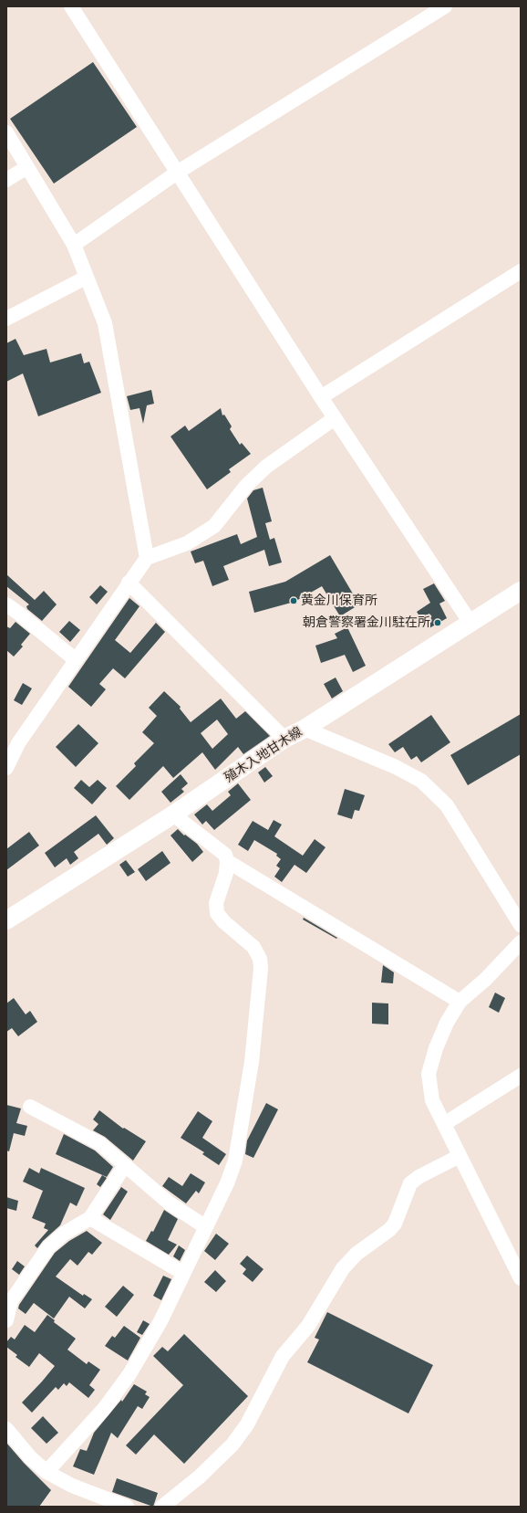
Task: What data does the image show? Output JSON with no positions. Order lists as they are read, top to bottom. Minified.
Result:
{"streets":{"main road":["殖木入地甘木線"]},"places":["黄金川保育所","朝倉警察署金川駐在所"]}
